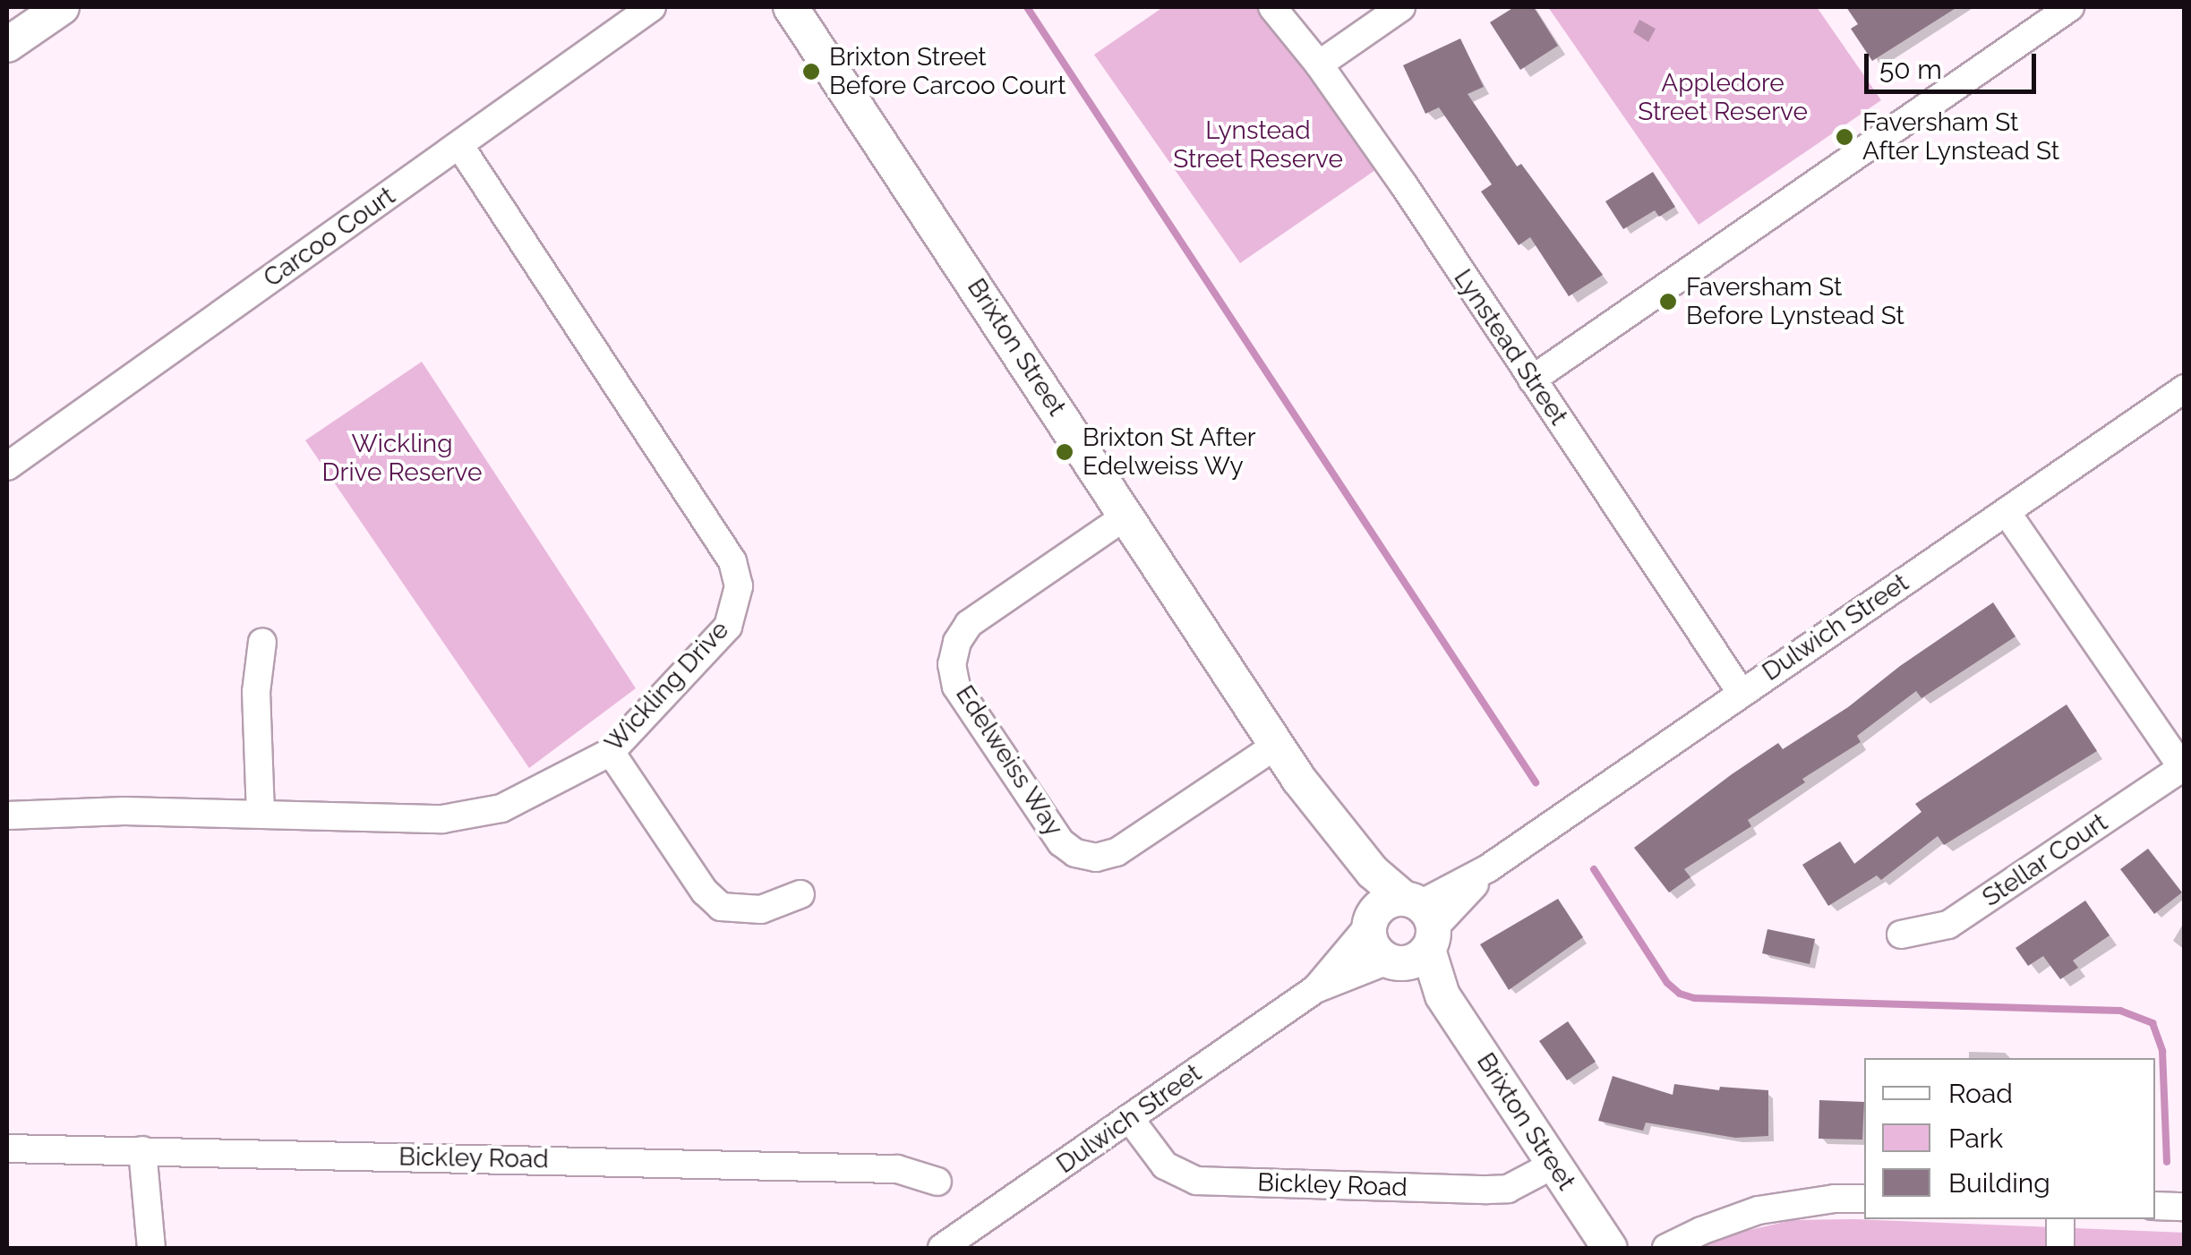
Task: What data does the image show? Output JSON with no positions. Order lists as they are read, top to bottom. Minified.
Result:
{"streets":{"main road":["Brixton Street"],"street":["Carcoo Court","Lynstead Street","Dulwich Street","Wickling Drive","Edelweiss Way","Stellar Court","Bickley Road"]},"crossings":[["Carcoo Court","Wickling Drive"],["Brixton Street","Dulwich Street"],["Brixton Street","Edelweiss Way"],["Brixton Street","Bickley Road"],["Lynstead Street","Dulwich Street"],["Dulwich Street","Bickley Road"]],"parks":["Appledore Street Reserve","Lynstead Street Reserve","Wickling Drive Reserve"],"places":["Brixton Street Before Carcoo Court","Faversham St After Lynstead St","Faversham St Before Lynstead St","Brixton St After Edelweiss Wy"],"legend":["Road","Park","Building"],"scale_bar":"50 m"}
